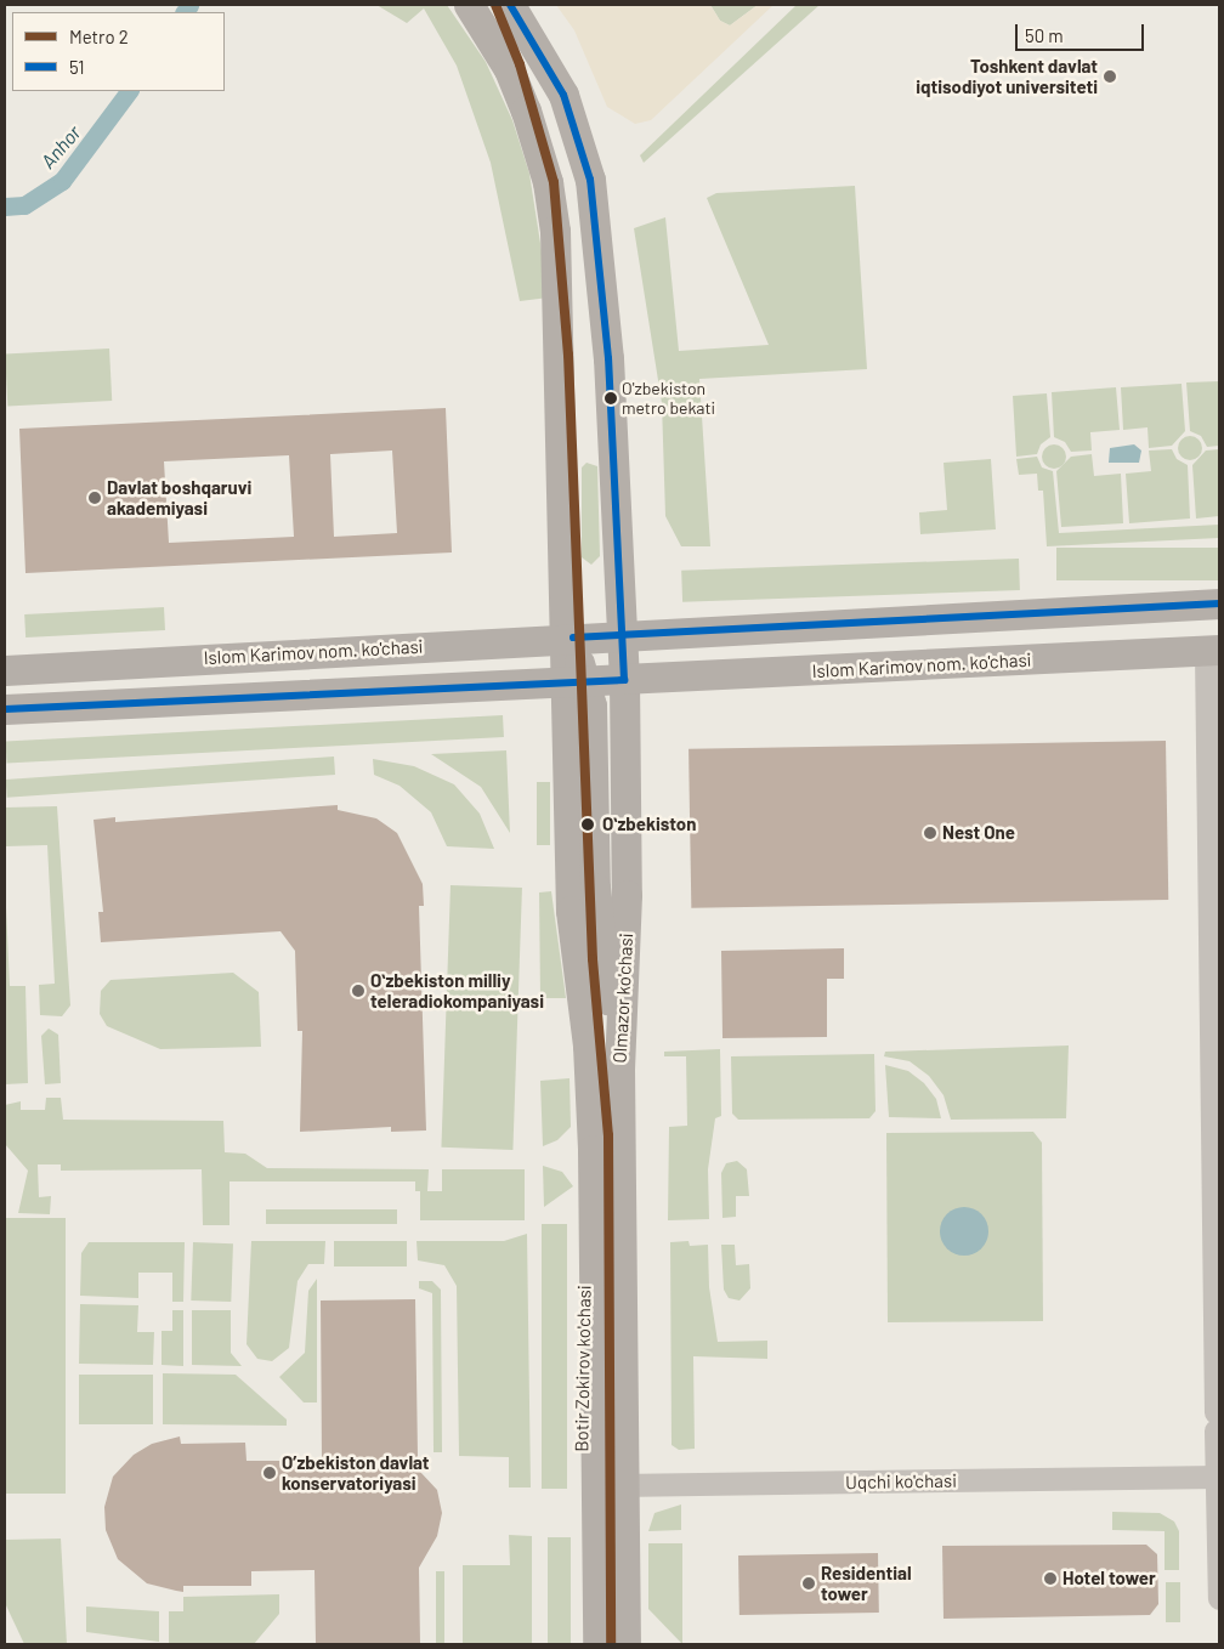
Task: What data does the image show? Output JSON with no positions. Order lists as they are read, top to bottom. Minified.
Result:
{"streets":{"main road":["Islom Karimov nom. ko'chasi","Olmazor ko'chasi","Botir Zokirov ko'chasi"],"street":["Uqchi ko'chasi"]},"crossings":[["Islom Karimov nom. ko'chasi","Olmazor ko'chasi"],["Islom Karimov nom. ko'chasi","Botir Zokirov ko'chasi"],["Olmazor ko'chasi","Botir Zokirov ko'chasi"],["Olmazor ko'chasi","Uqchi ko'chasi"],["Botir Zokirov ko'chasi","Uqchi ko'chasi"]],"water":["Anhor"],"places":["Toshkent davlat iqtisodiyot universiteti","O'zbekiston metro bekati","Davlat boshqaruvi akademiyasi","Oʻzbekiston","Nest One","Oʻzbekiston milliy teleradiokompaniyasi","O’zbekiston davlat konservatoriyasi","Hotel tower","Residential tower"],"lines":["metro line 2","transit line 51"],"legend":["Metro 2","51"],"scale_bar":"50 m"}
